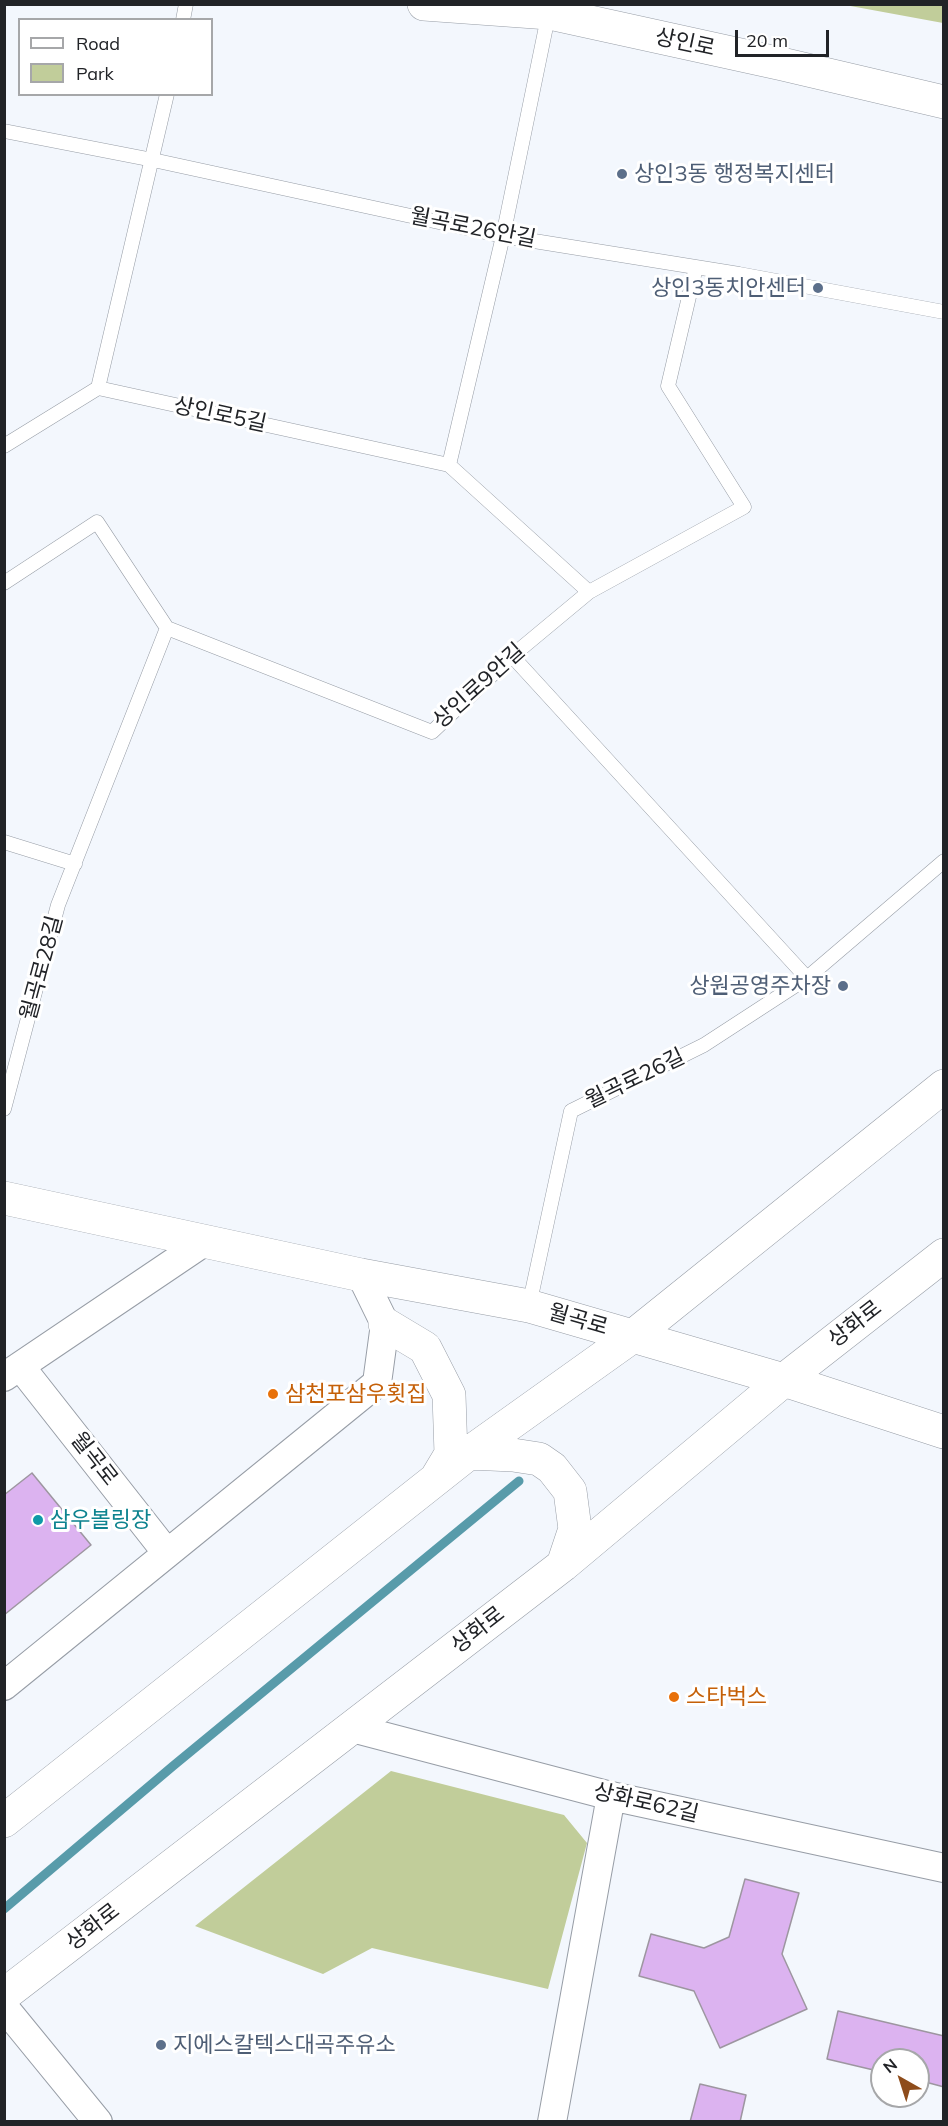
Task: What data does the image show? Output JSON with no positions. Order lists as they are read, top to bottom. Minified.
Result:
{"streets":{"main road":["상인로","월곡로","상화로"],"street":["상화로62길"],"lane":["월곡로26안길","상인로5길","상인로9안길","월곡로28길","월곡로26길"]},"crossings":[["월곡로26안길","상인로9안길"],["상인로5길","상인로9안길"],["상인로9안길","월곡로28길"],["월곡로26길","월곡로"],["월곡로","상화로"],["상화로","상화로62길"]],"places":["상인3동 행정복지센터","상인3동치안센터","상원공영주차장","삼천포삼우횟집","삼우볼링장","스타벅스","지에스칼텍스대곡주유소"],"legend":["Road","Park"],"scale_bar":"20 m","north":"top left"}
